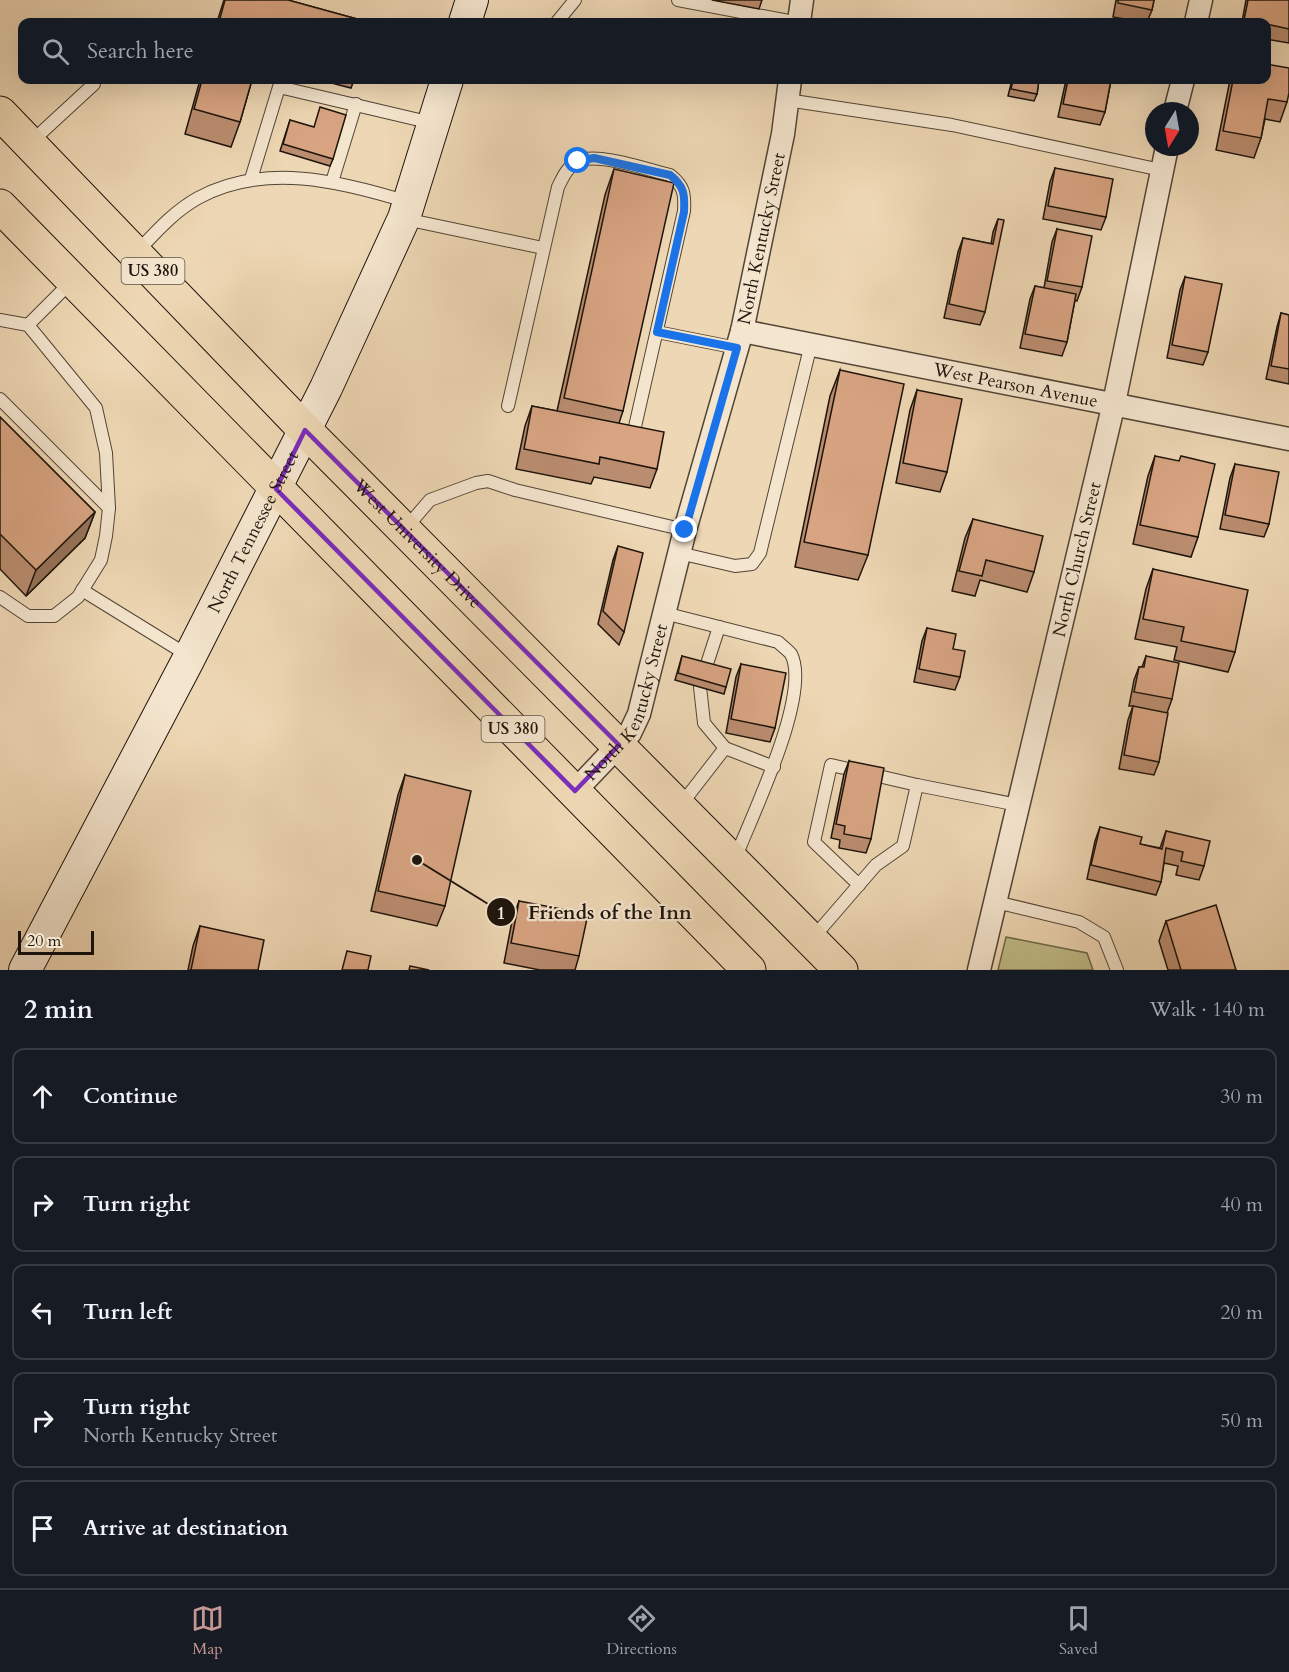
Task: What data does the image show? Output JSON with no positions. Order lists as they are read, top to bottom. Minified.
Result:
{"streets":{"highway":["US 380","West University Drive"],"street":["North Kentucky Street","West Pearson Avenue","North Tennessee Street","North Church Street"]},"crossings":[["North Kentucky Street","US 380"],["North Kentucky Street","West Pearson Avenue"],["North Kentucky Street","West University Drive"],["US 380","North Tennessee Street"],["West Pearson Avenue","North Church Street"],["North Tennessee Street","West University Drive"]],"places":["Friends of the Inn"],"scale_bar":"20 m","north":"bottom","page":{"search":"Search here","scale":"20 m","heading":["2 min","Walk · 140 m"],"list":[["Continue","30 m"],["Turn right","40 m"],["Turn left","20 m"],["Turn right","North Kentucky Street","50 m"],"Arrive at destination"],"nav":["Map","Directions","Saved"]}}
